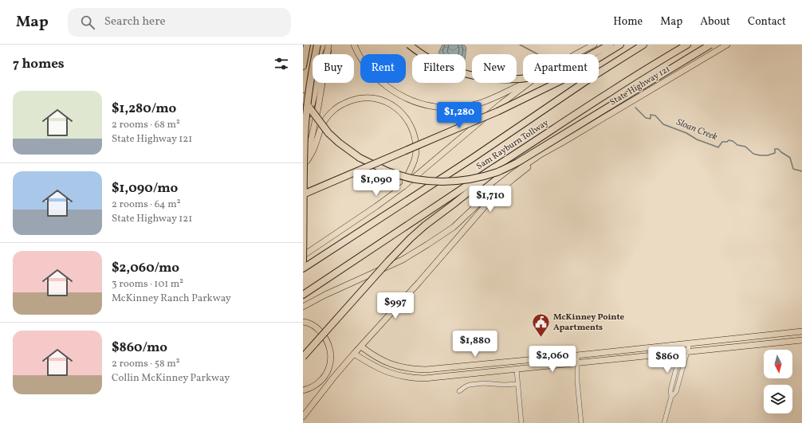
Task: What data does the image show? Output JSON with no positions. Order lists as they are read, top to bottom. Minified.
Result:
{"streets":{"highway":["Sam Rayburn Tollway"],"main road":["State Highway 121"]},"water":["Sloan Creek"],"places":{"public building":["McKinney Pointe Apartments"]},"north":"bottom","page":{"header":"Map","search":"Search here","nav":["Home","Map","About","Contact"],"heading":"7 homes","chip":["Buy","Rent","Filters","New","Apartment"],"list":[{"name":"$1,280/mo","note":"2 rooms · 68 m² · State Highway 121"},{"name":"$1,090/mo","note":"2 rooms · 64 m² · State Highway 121"},{"name":"$2,060/mo","note":"3 rooms · 101 m² · McKinney Ranch Parkway"},{"name":"$860/mo","note":"2 rooms · 58 m² · Collin McKinney Parkway"}],"price":["$1,280","$1,090","$1,710","$997","$1,880","$2,060","$860"]}}
